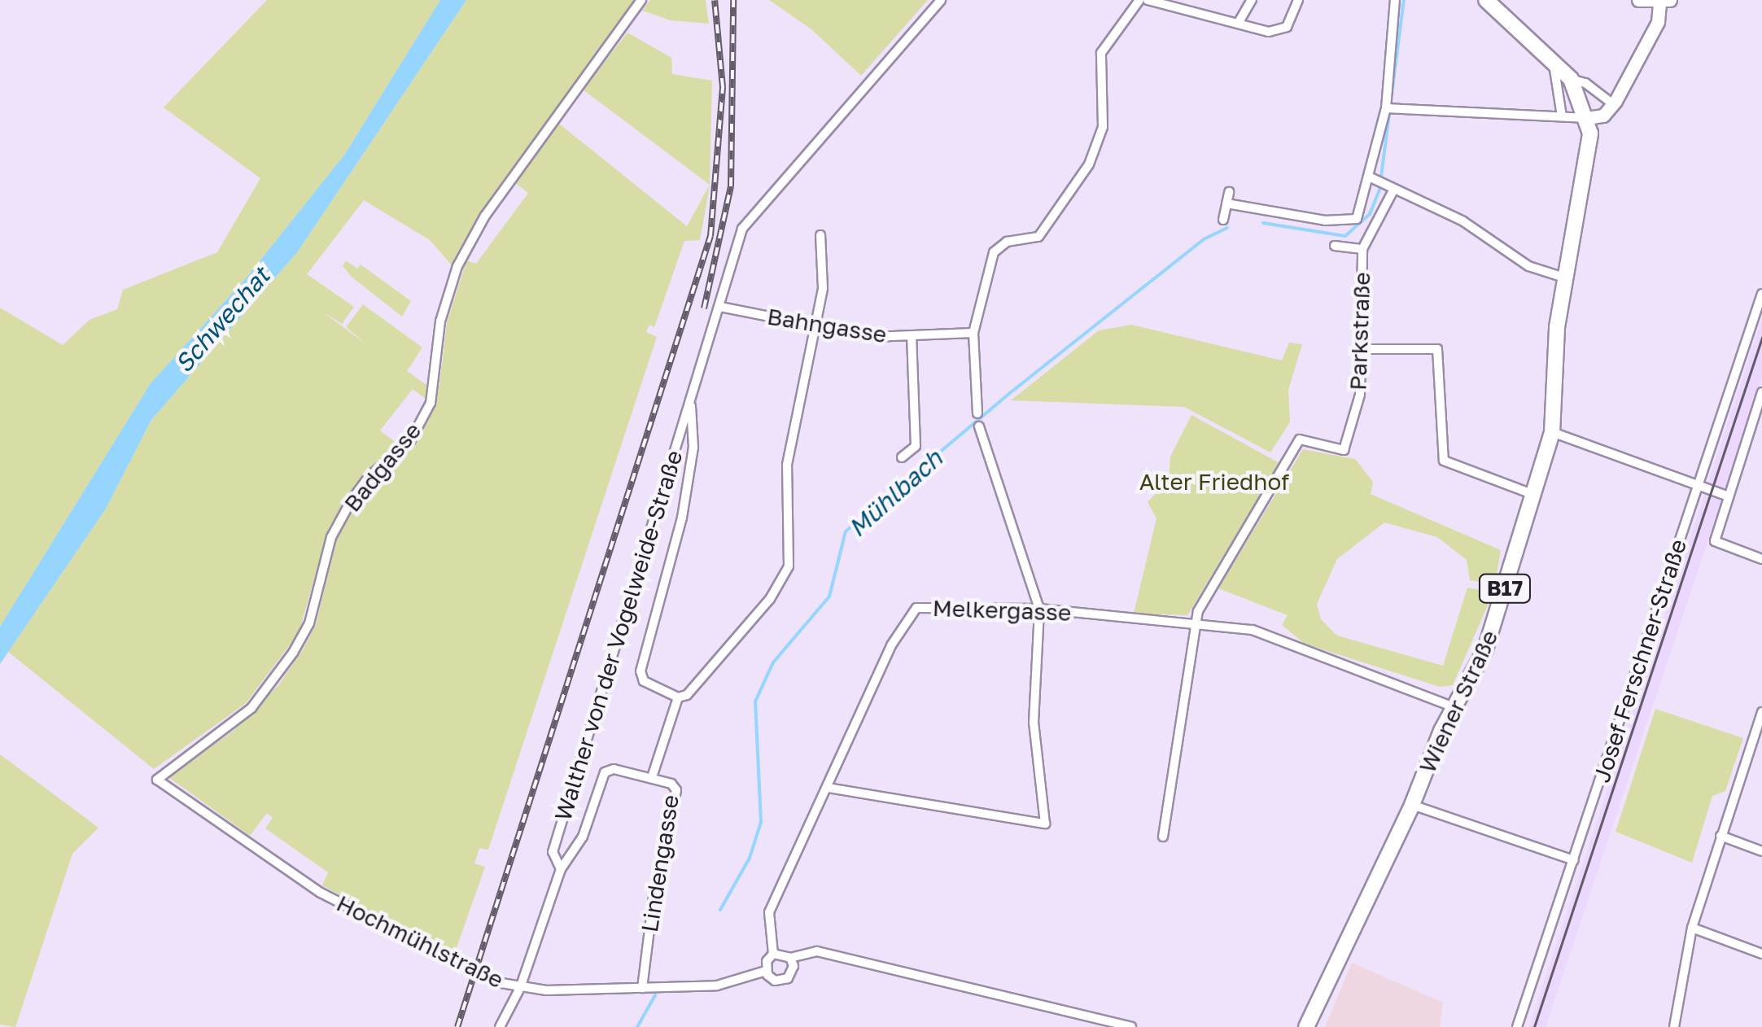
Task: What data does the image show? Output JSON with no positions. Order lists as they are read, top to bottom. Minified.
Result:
{"streets":{"main road":["B17","Wiener Straße"],"street":["Bahngasse","Parkstraße","Badgasse","Melkergasse","Walther von der Vogelweide-Straße","Josef Ferschner-Straße","Lindengasse","Hochmühlstraße"]},"crossings":[["Bahngasse","Walther von der Vogelweide-Straße"],["Bahngasse","Lindengasse"],["Parkstraße","Melkergasse"],["Badgasse","Hochmühlstraße"],["B17","Wiener Straße"],["Melkergasse","Wiener Straße"],["Melkergasse","Hochmühlstraße"],["Walther von der Vogelweide-Straße","Lindengasse"],["Walther von der Vogelweide-Straße","Hochmühlstraße"],["Lindengasse","Hochmühlstraße"]],"water":["Schwechat","Mühlbach"],"parks":["Alter Friedhof"]}
